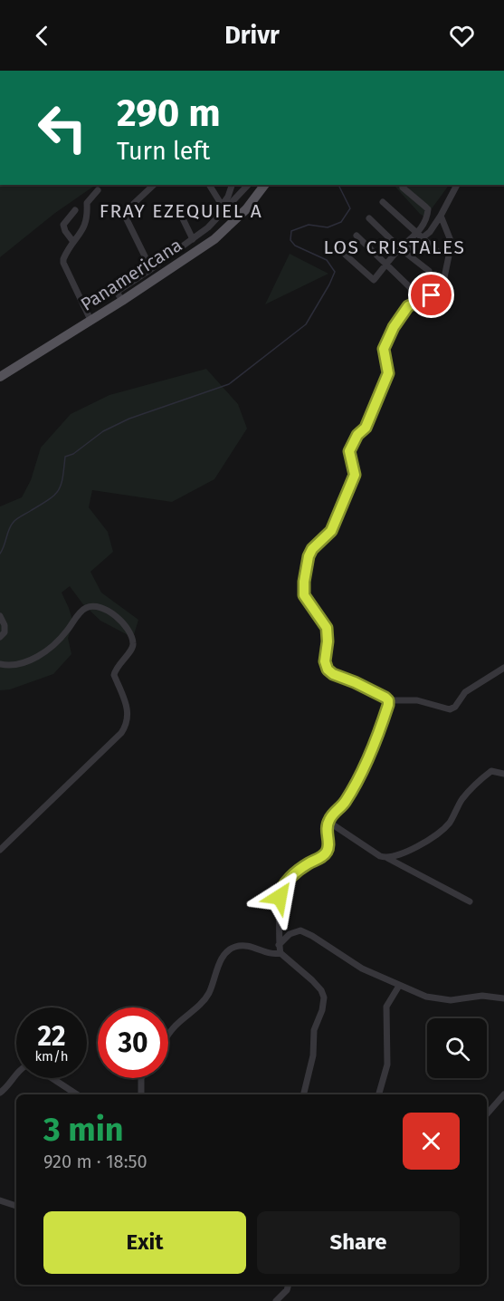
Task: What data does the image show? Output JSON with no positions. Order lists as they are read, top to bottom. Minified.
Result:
{"streets":{"main road":["Panamericana"]},"districts":["FRAY EZEQUIEL A","LOS CRISTALES"],"page":{"header":"Drivr","turn":["290 m","Turn left"],"speed":"22 km/h","limit":"30","heading":["3 min","920 m · 18:50"],"buttons":["Exit","Share"]}}
